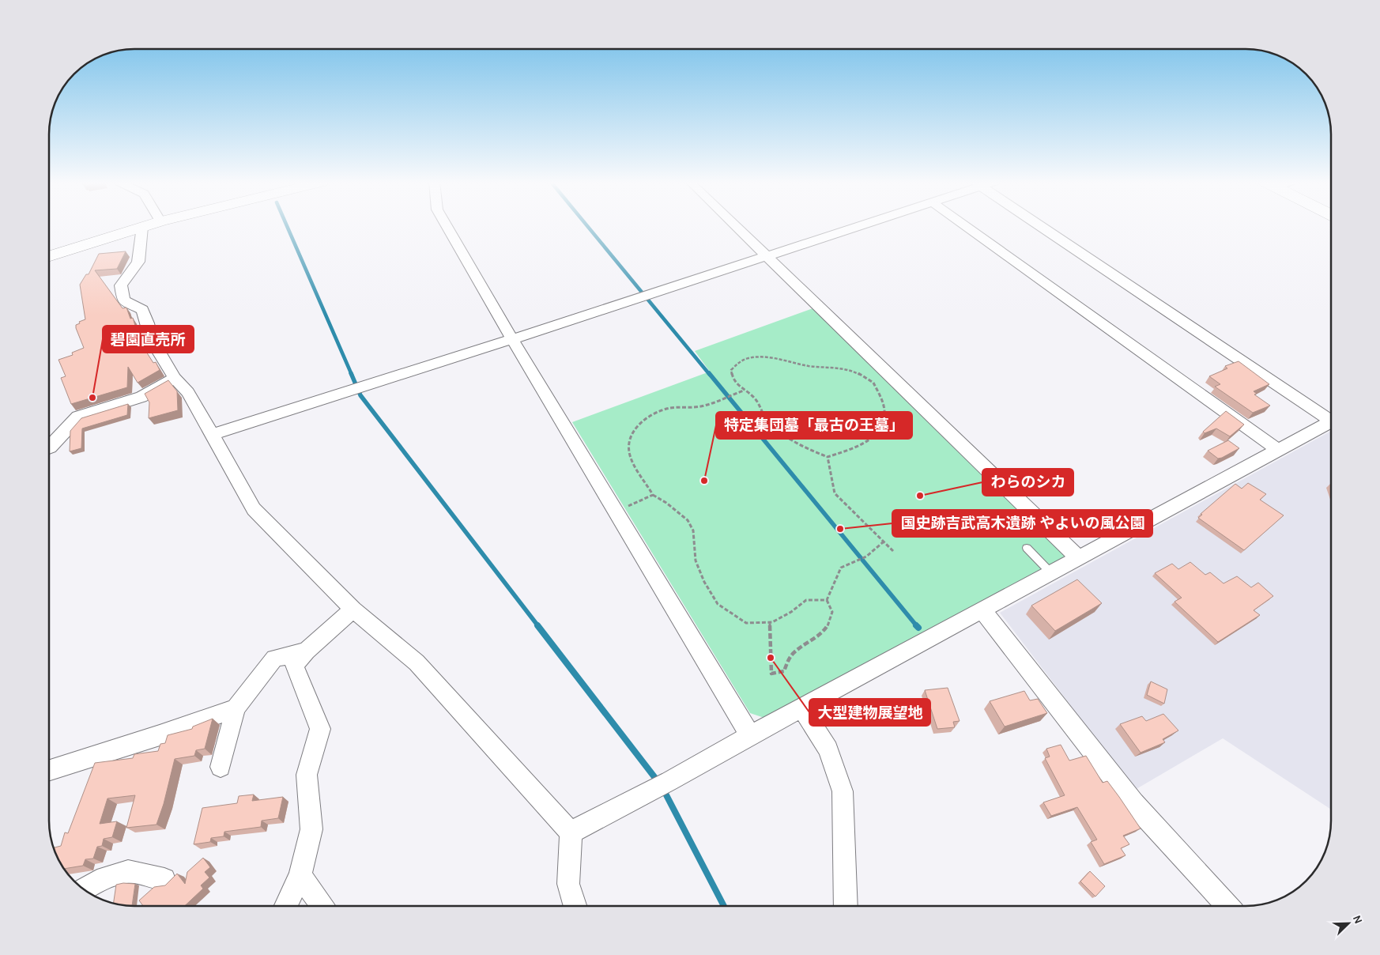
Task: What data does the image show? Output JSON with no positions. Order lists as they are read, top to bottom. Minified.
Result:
{"places":["碧園直売所","特定集団墓「最古の王墓」","わらのシカ","国史跡吉武高木遺跡 やよいの風公園","大型建物展望地"],"north":"top right"}
